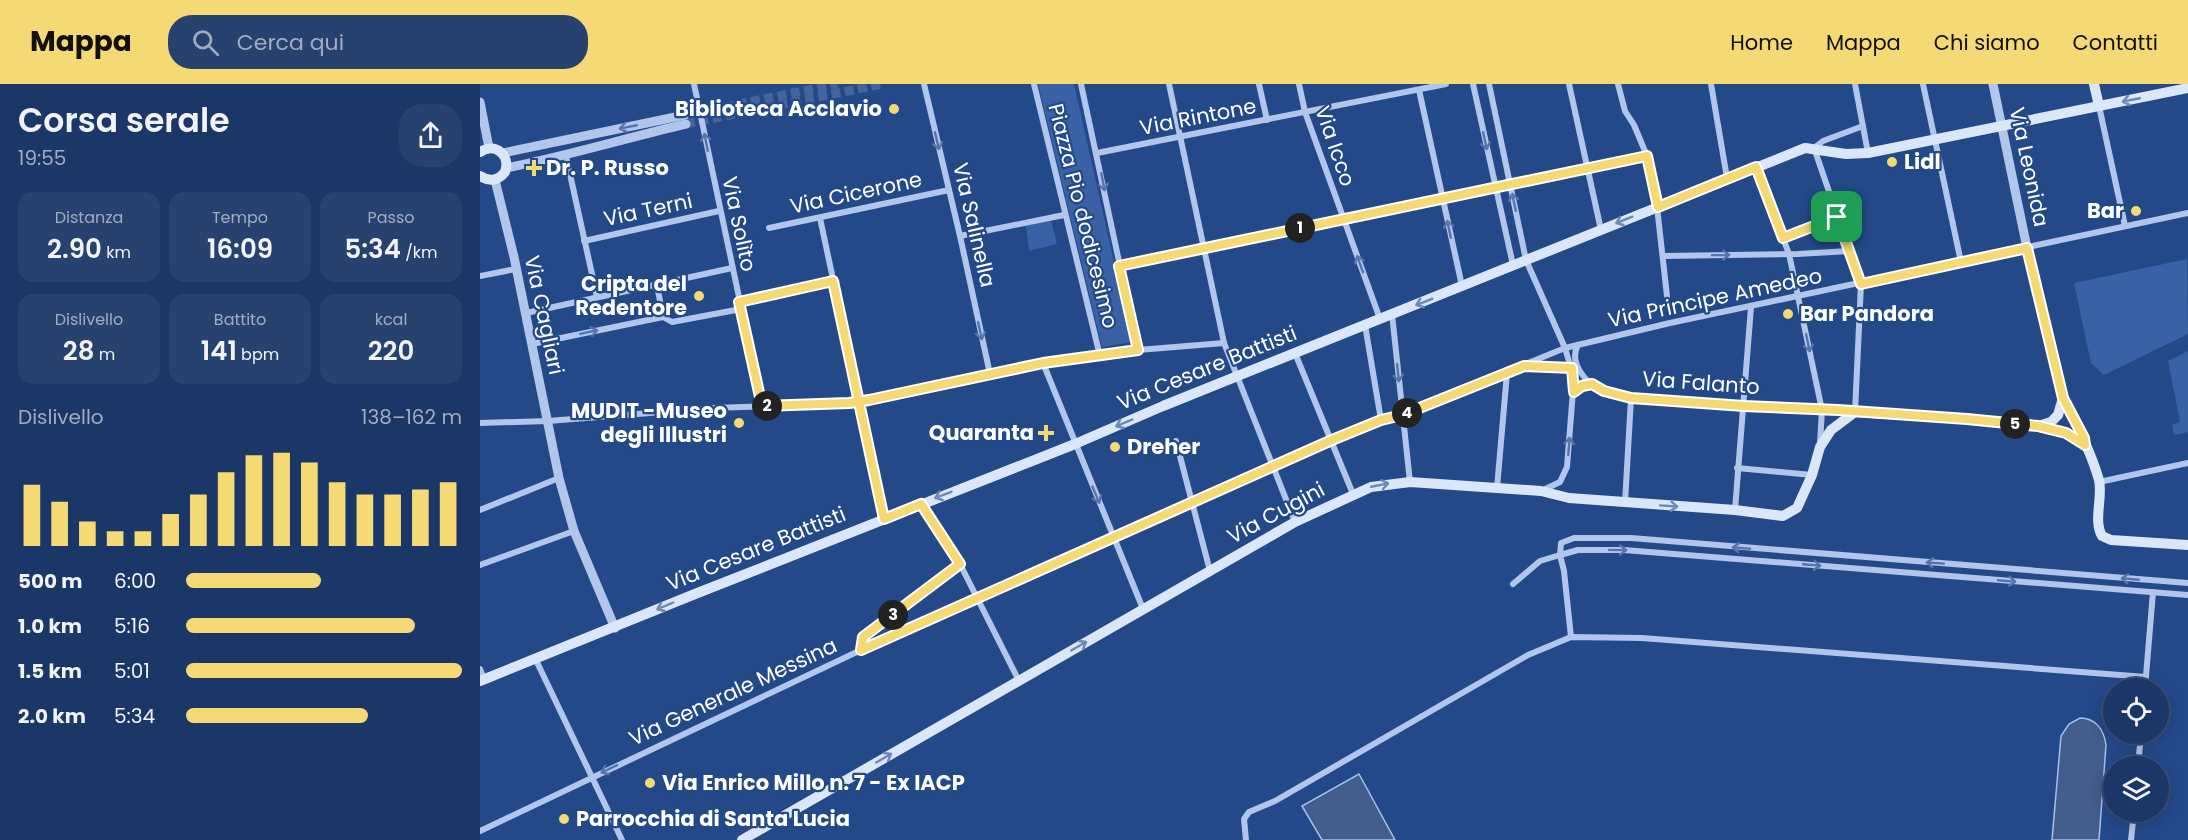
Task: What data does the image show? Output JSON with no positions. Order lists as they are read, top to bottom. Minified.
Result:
{"streets":{"main road":["Via Cesare Battisti","Via Falanto","Via Cugini"],"street":["Via Rintone","Via Icco","Via Leonida","Via Cicerone","Via Terni","Piazza Pio dodicesimo","Via Solìto","Via Salinella","Via Principe Amedeo","Via Cagliari","Via Generale Messina"]},"crossings":[["Via Rintone","Via Icco"],["Via Icco","Via Cesare Battisti"],["Via Leonida","Via Principe Amedeo"],["Via Cicerone","Via Salinella"],["Via Terni","Via Solìto"],["Via Principe Amedeo","Via Generale Messina"],["Via Cagliari","Via Cesare Battisti"]],"one_way":["Via Icco","Via Solìto","Via Salinella","Via Cesare Battisti","Via Cugini"],"places":{"other":["Biblioteca Acclavio","Lidl","Bar","Cripta del Redentore","Bar Pandora","MUDIT -Museo degli Illustri","Dreher","Via Enrico Millo n. 7 - Ex IACP","Parrocchia di Santa Lucia"],"health":["Dr. P. Russo","Quaranta"]},"page":{"header":"Mappa","search":"Cerca qui","nav":["Home","Mappa","Chi siamo","Contatti"],"heading":["Corsa serale","19:55"],"stats":[["Distanza","2.90 km"],["Tempo","16:09"],["Passo","5:34 /km"],["Dislivello","28 m"],["Battito","141 bpm"],["kcal","220"]],"pins":["1","2","4","5","3"],"chart":["Dislivello","138–162 m"],"list":[{"name":"500 m","note":"6:00"},{"name":"1.0 km","note":"5:16"},{"name":"1.5 km","note":"5:01"},{"name":"2.0 km","note":"5:34"}]}}
